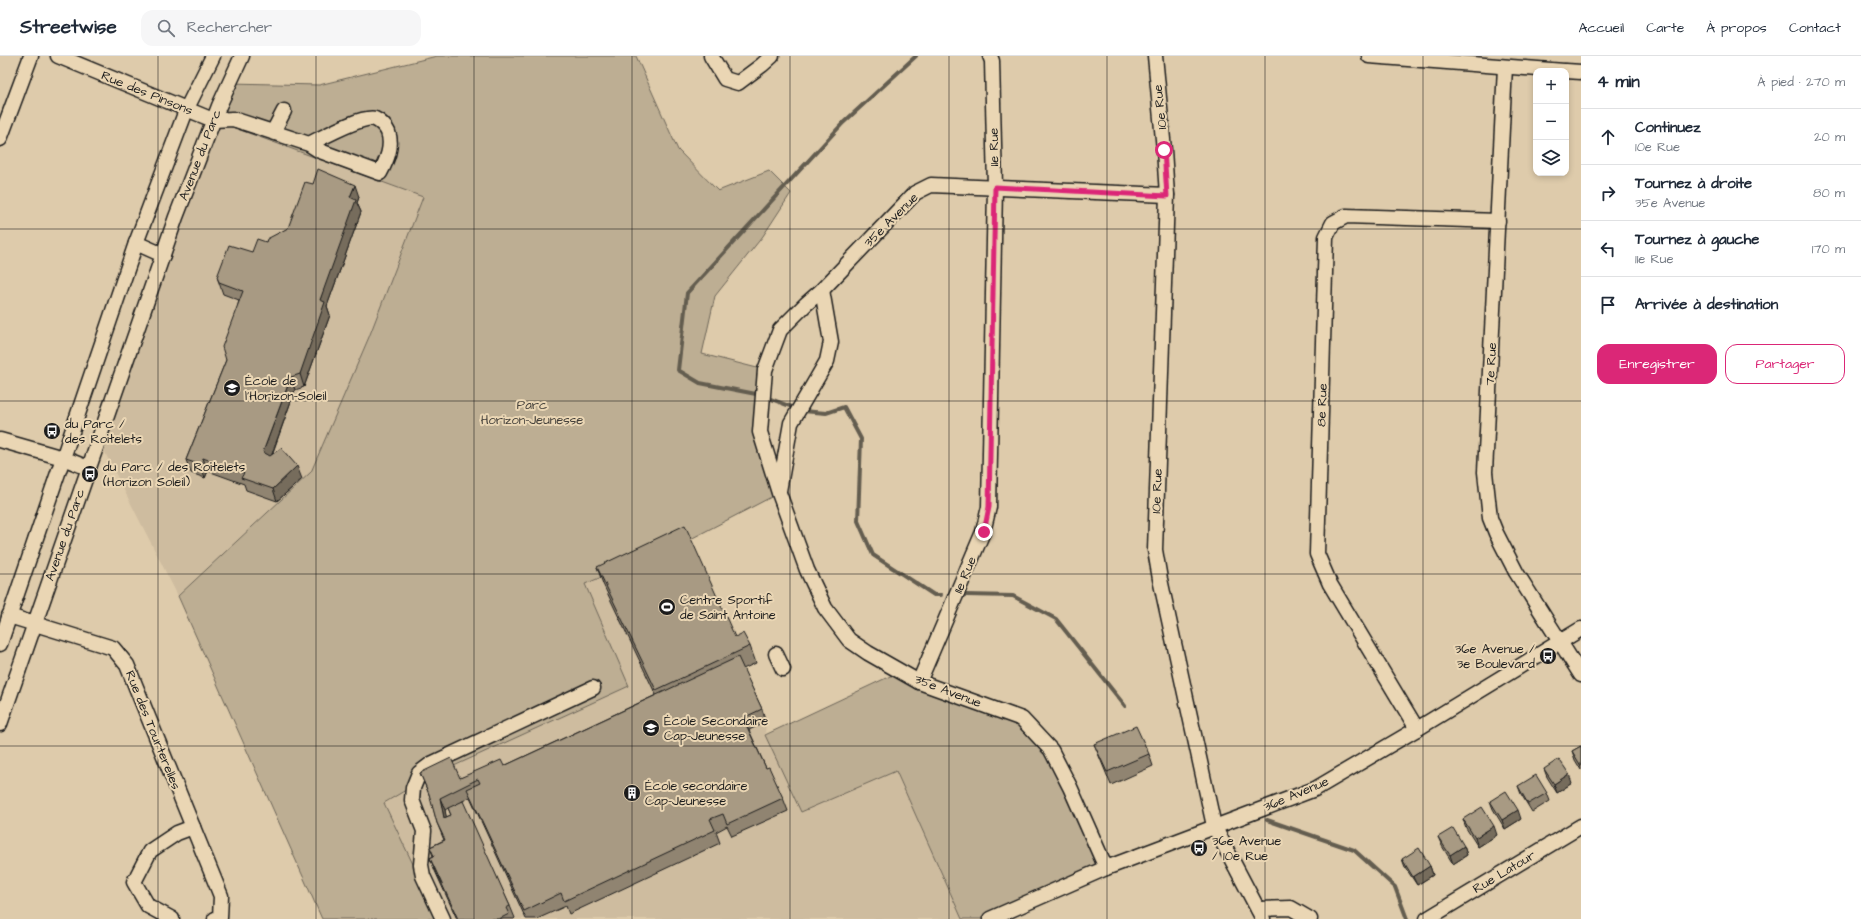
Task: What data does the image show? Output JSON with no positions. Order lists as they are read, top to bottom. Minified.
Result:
{"streets":{"street":["Rue des Pinsons","10e Rue","11e Rue","Avenue du Parc","35e Avenue","7e Rue","8e Rue","Rue des Tourterelles","36e Avenue","Rue Latour"]},"crossings":[["Rue des Pinsons","Avenue du Parc"],["10e Rue","35e Avenue"],["10e Rue","36e Avenue"],["11e Rue","35e Avenue"],["Avenue du Parc","Rue des Tourterelles"],["35e Avenue","36e Avenue"],["7e Rue","8e Rue"],["7e Rue","36e Avenue"],["8e Rue","36e Avenue"]],"parks":["Parc Horizon-Jeunesse"],"places":{"school or university":["École de l'Horizon-Soleil","École Secondaire Cap-Jeunesse"],"bus stop":["du Parc / des Roitelets","du Parc / des Roitelets (Horizon Soleil)","36e Avenue / 3e Boulevard","36e Avenue / 10e Rue"],"sports":["Centre Sportif de Saint Antoine"],"building":["École secondaire Cap-Jeunesse"]},"page":{"header":"Streetwise","search":"Rechercher","nav":["Accueil","Carte","À propos","Contact"],"heading":["4 min","À pied · 270 m"],"map_buttons":["+","−"],"list":[["Continuez","10e Rue","20 m"],["Tournez à droite","35e Avenue","80 m"],["Tournez à gauche","11e Rue","170 m"],"Arrivée à destination"],"buttons":["Enregistrer","Partager"]}}
